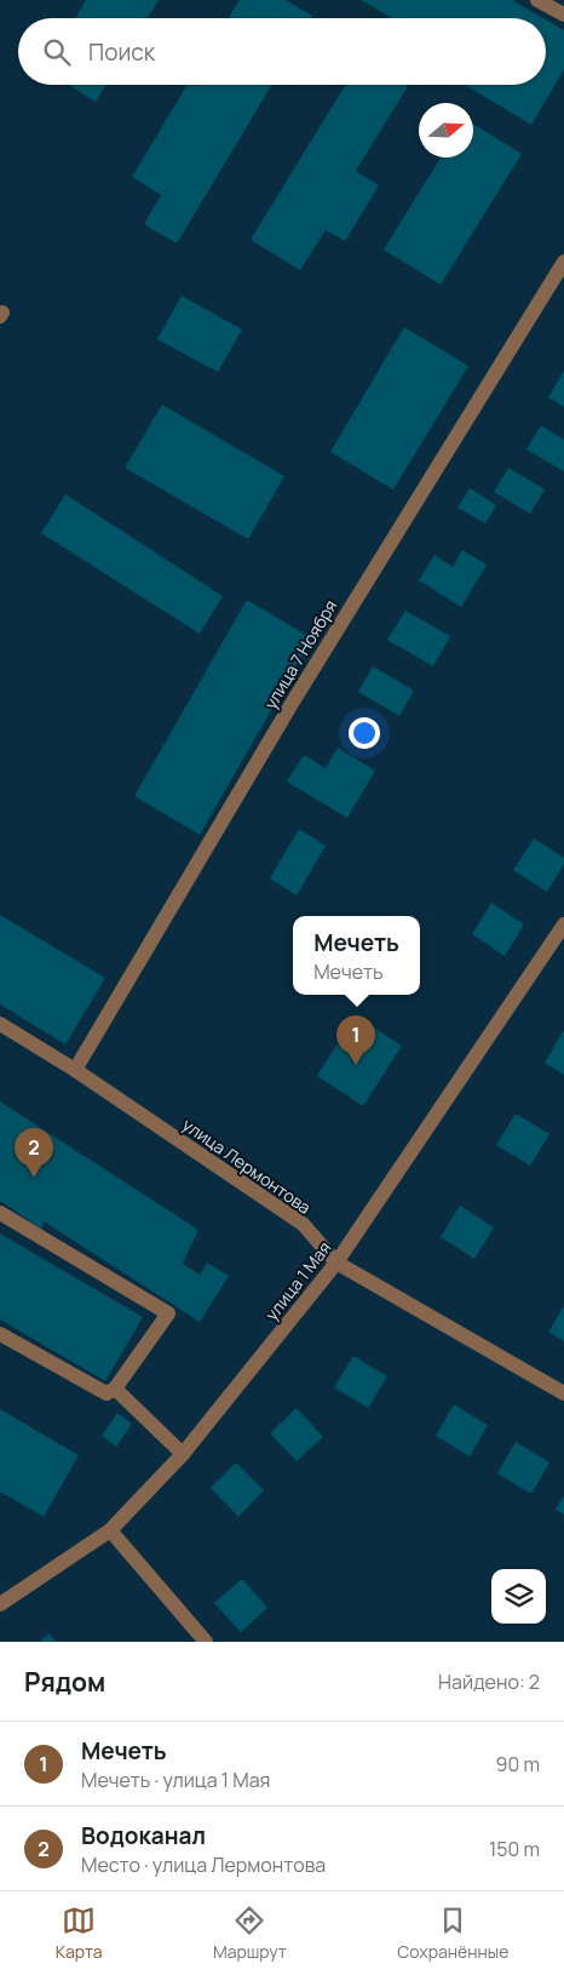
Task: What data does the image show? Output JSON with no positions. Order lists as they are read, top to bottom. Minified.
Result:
{"streets":{"street":["улица 7 Ноября","улица Лермонтова","улица 1 Мая"]},"crossings":[["улица 7 Ноября","улица Лермонтова"],["улица Лермонтова","улица 1 Мая"]],"north":"right","page":{"search":"Поиск","popup":["Мечеть","Мечеть"],"pins":["1","2"],"heading":["Рядом","Найдено: 2"],"list":[{"mark":"1","name":"Мечеть","note":"Мечеть · улица 1 Мая","value":"90 m"},{"mark":"2","name":"Водоканал","note":"Место · улица Лермонтова","value":"150 m"}],"nav":["Карта","Маршрут","Сохранённые"]}}
